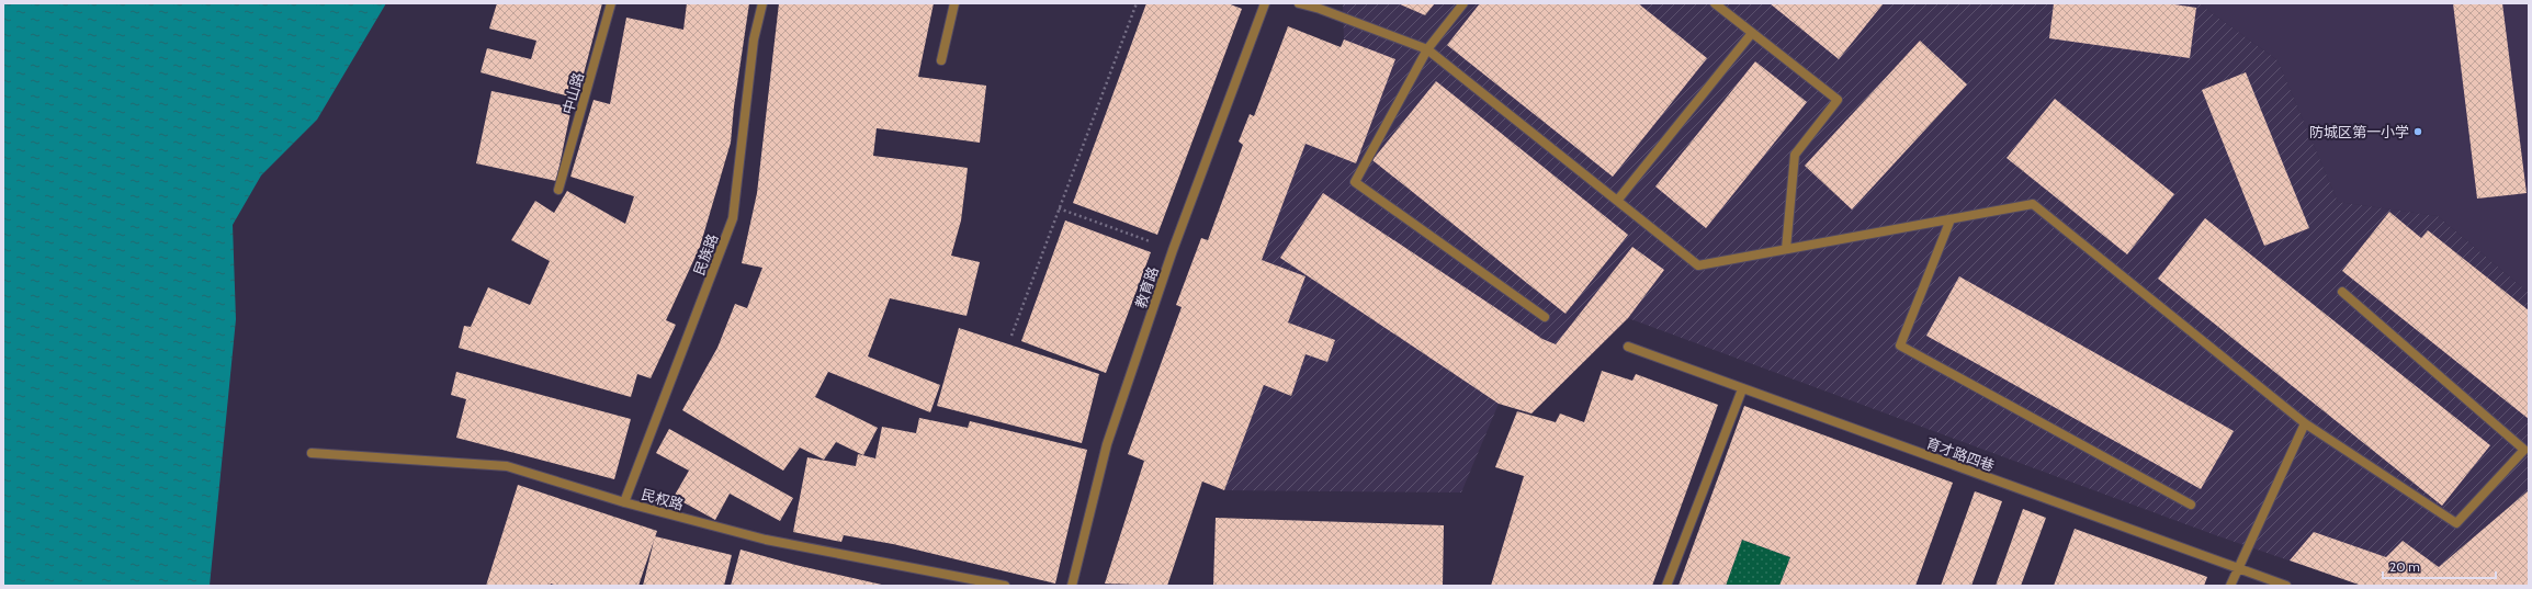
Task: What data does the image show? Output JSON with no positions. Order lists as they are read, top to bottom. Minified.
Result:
{"streets":{"street":["中山路","民族路","教育路","育才路四巷","民权路"]},"crossings":[["民族路","民权路"]],"places":["防城区第一小学"],"scale_bar":"20 m"}
